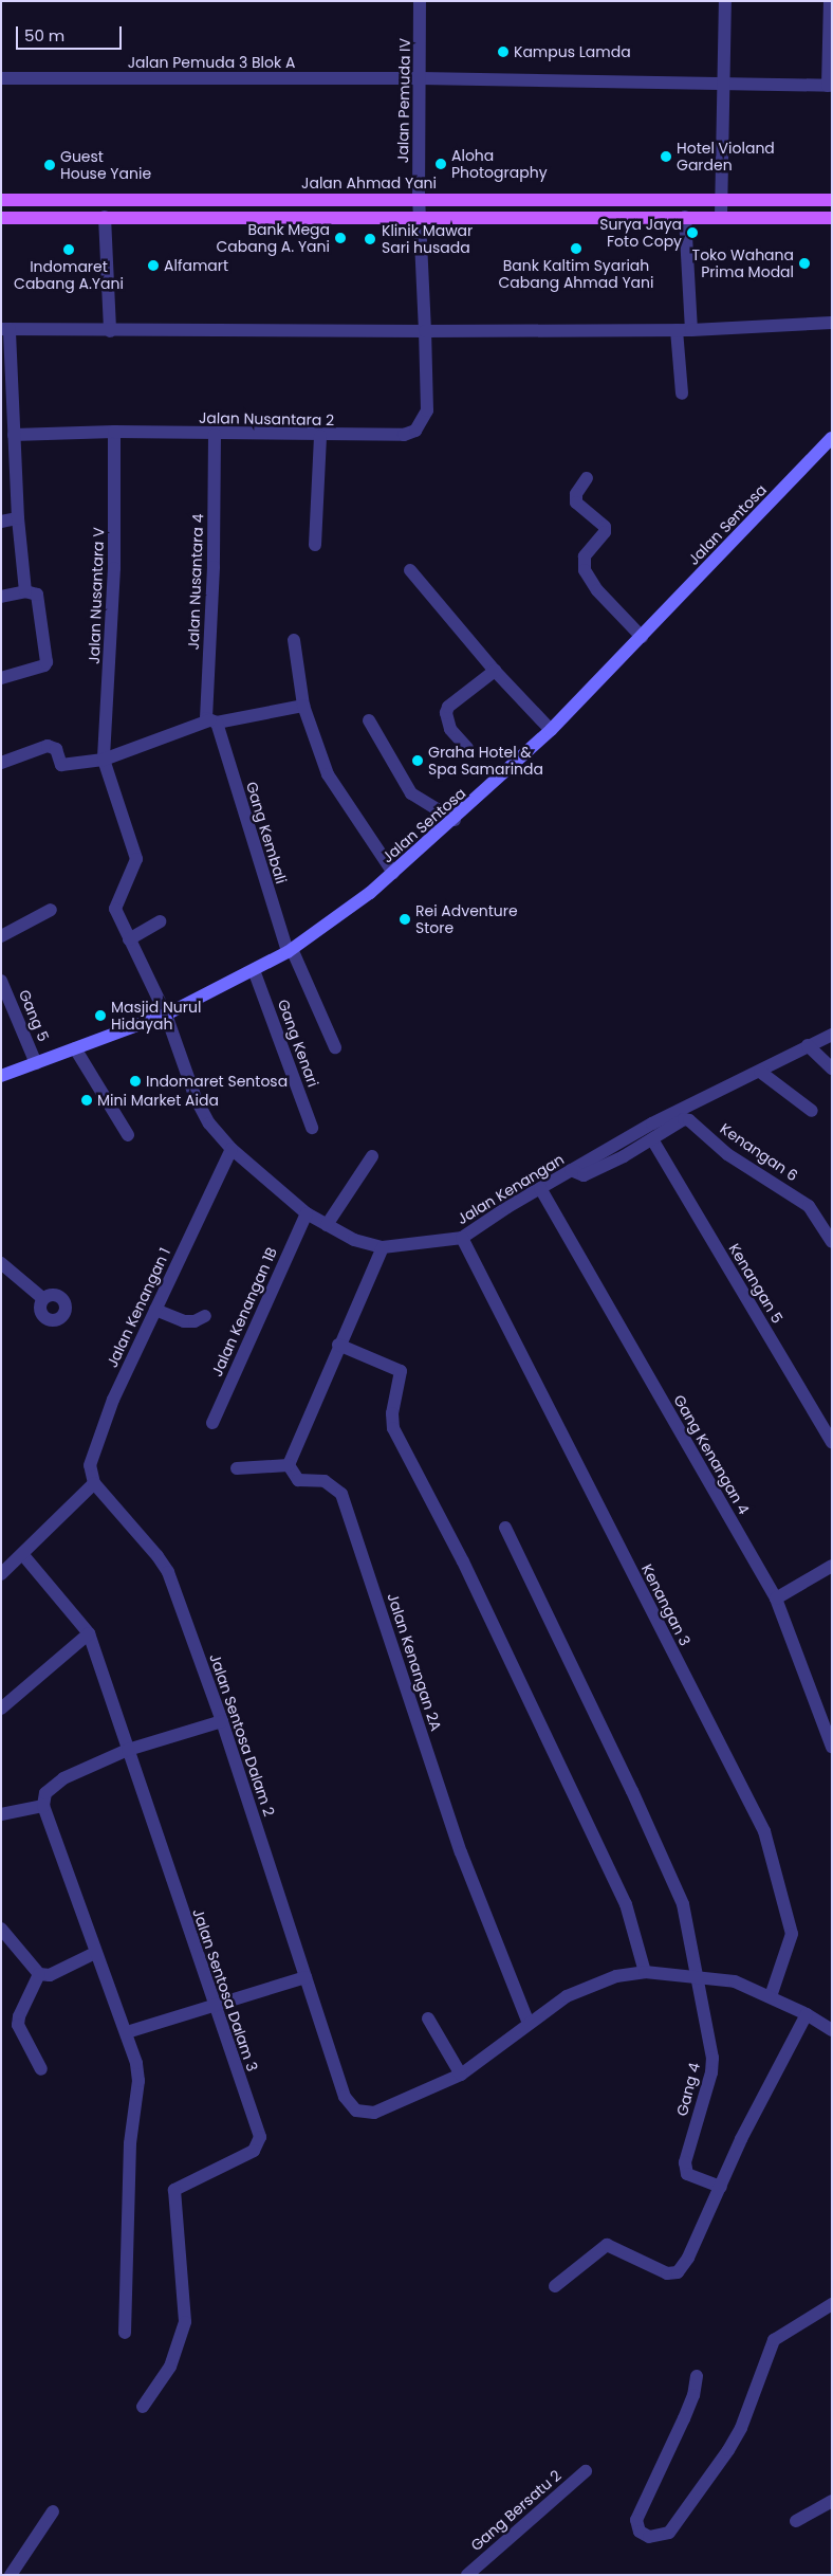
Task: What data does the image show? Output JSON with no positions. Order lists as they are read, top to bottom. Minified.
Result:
{"streets":{"main road":["Jalan Ahmad Yani"],"street":["Jalan Pemuda 3 Blok A","Jalan Pemuda IV","Jalan Nusantara 2","Jalan Sentosa","Jalan Nusantara 4","Jalan Nusantara V","Gang Kembali","Gang 5","Gang Kenari","Kenangan 6","Jalan Kenangan","Kenangan 5","Jalan Kenangan 1","Jalan Kenangan 1B","Gang Kenangan 4","Kenangan 3","Jalan Kenangan 2A","Jalan Sentosa Dalam 2","Jalan Sentosa Dalam 3","Gang 4","Gang Bersatu 2"]},"crossings":[["Jalan Pemuda 3 Blok A","Jalan Pemuda IV"],["Jalan Pemuda IV","Jalan Ahmad Yani"],["Jalan Pemuda IV","Jalan Nusantara 2"],["Jalan Nusantara 2","Jalan Nusantara 4"],["Jalan Nusantara 2","Jalan Nusantara V"],["Jalan Sentosa","Gang Kembali"],["Jalan Sentosa","Gang 5"],["Jalan Sentosa","Gang Kenari"],["Jalan Sentosa","Jalan Kenangan"],["Jalan Nusantara 4","Gang Kembali"],["Jalan Nusantara V","Jalan Kenangan"],["Kenangan 6","Jalan Kenangan"],["Kenangan 6","Kenangan 5"],["Jalan Kenangan","Jalan Kenangan 1"],["Jalan Kenangan","Jalan Kenangan 1B"],["Jalan Kenangan","Gang Kenangan 4"],["Jalan Kenangan","Kenangan 3"],["Jalan Kenangan 1","Jalan Sentosa Dalam 2"]],"places":["Kampus Lamda","Hotel Violand Garden","Aloha Photography","Guest House Yanie","Surya Jaya Foto Copy","Bank Mega Cabang A. Yani","Klinik Mawar Sari husada","Bank Kaltim Syariah Cabang Ahmad Yani","Indomaret Cabang A.Yani","Toko Wahana Prima Modal","Alfamart","Graha Hotel & Spa Samarinda","Rei Adventure Store","Masjid Nurul Hidayah","Indomaret Sentosa","Mini Market Aida"],"scale_bar":"50 m"}
